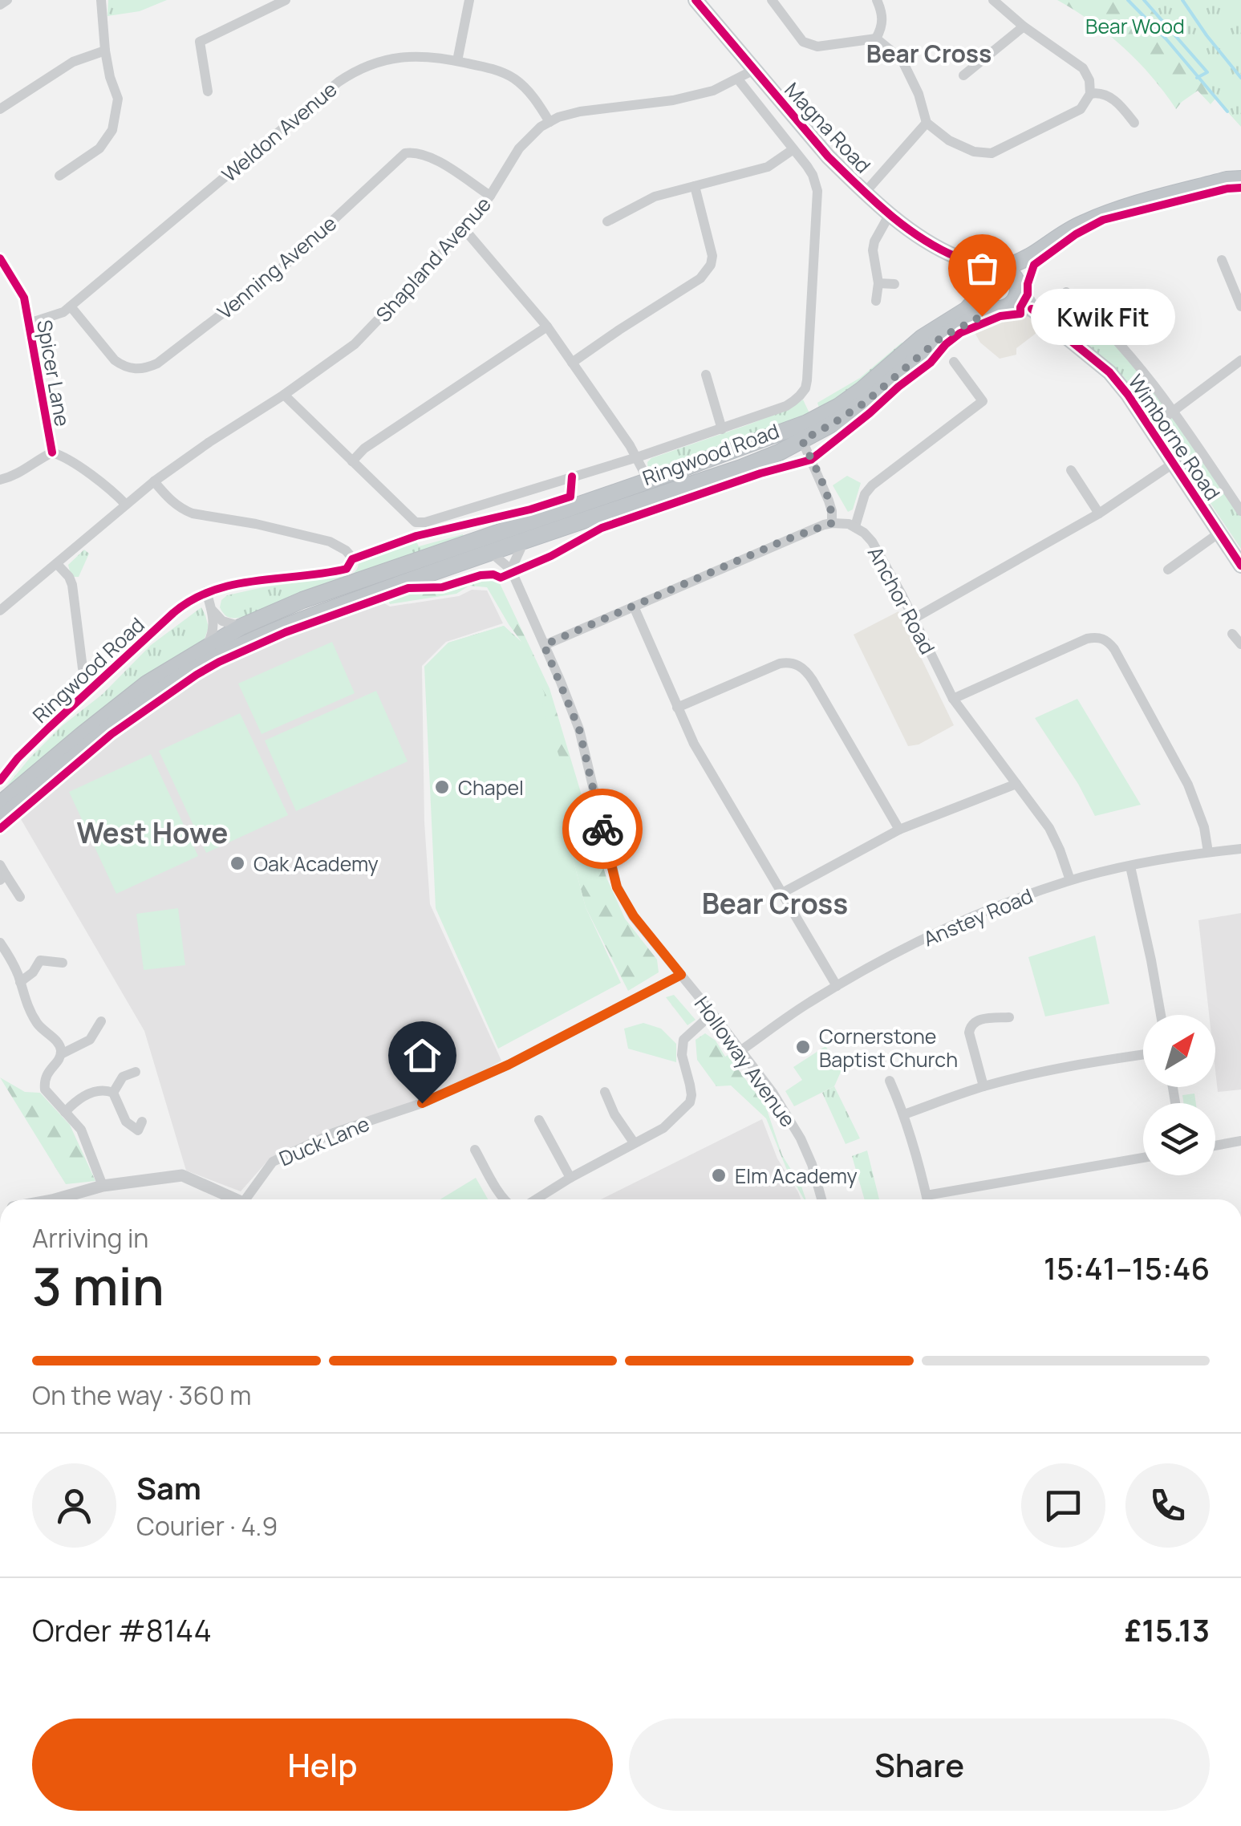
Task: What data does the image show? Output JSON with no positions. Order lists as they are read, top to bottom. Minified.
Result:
{"streets":{"highway":["Ringwood Road"],"main road":["Magna Road","Wimborne Road"],"street":["Weldon Avenue","Shapland Avenue","Venning Avenue","Spicer Lane","Anchor Road","Anstey Road","Holloway Avenue","Duck Lane"]},"crossings":[["Magna Road","Shapland Avenue"],["Magna Road","Wimborne Road"],["Magna Road","Ringwood Road"],["Weldon Avenue","Shapland Avenue"],["Weldon Avenue","Venning Avenue"],["Weldon Avenue","Spicer Lane"],["Shapland Avenue","Venning Avenue"],["Shapland Avenue","Ringwood Road"],["Wimborne Road","Ringwood Road"],["Ringwood Road","Holloway Avenue"],["Anchor Road","Anstey Road"],["Anchor Road","Holloway Avenue"],["Anstey Road","Holloway Avenue"],["Holloway Avenue","Duck Lane"]],"districts":["Bear Cross","West Howe","Bear Cross"],"parks":["Bear Wood"],"places":["Kwik Fit","Chapel","Oak Academy","Cornerstone Baptist Church","Elm Academy"],"north":"top right","page":{"bubble":"Kwik Fit","heading":["3 min","Arriving in","15:41–15:46"],"panel":["Sam","Courier · 4.9","Order #8144","£15.13"],"bar":"On the way · 360 m","buttons":["Help","Share"]}}
